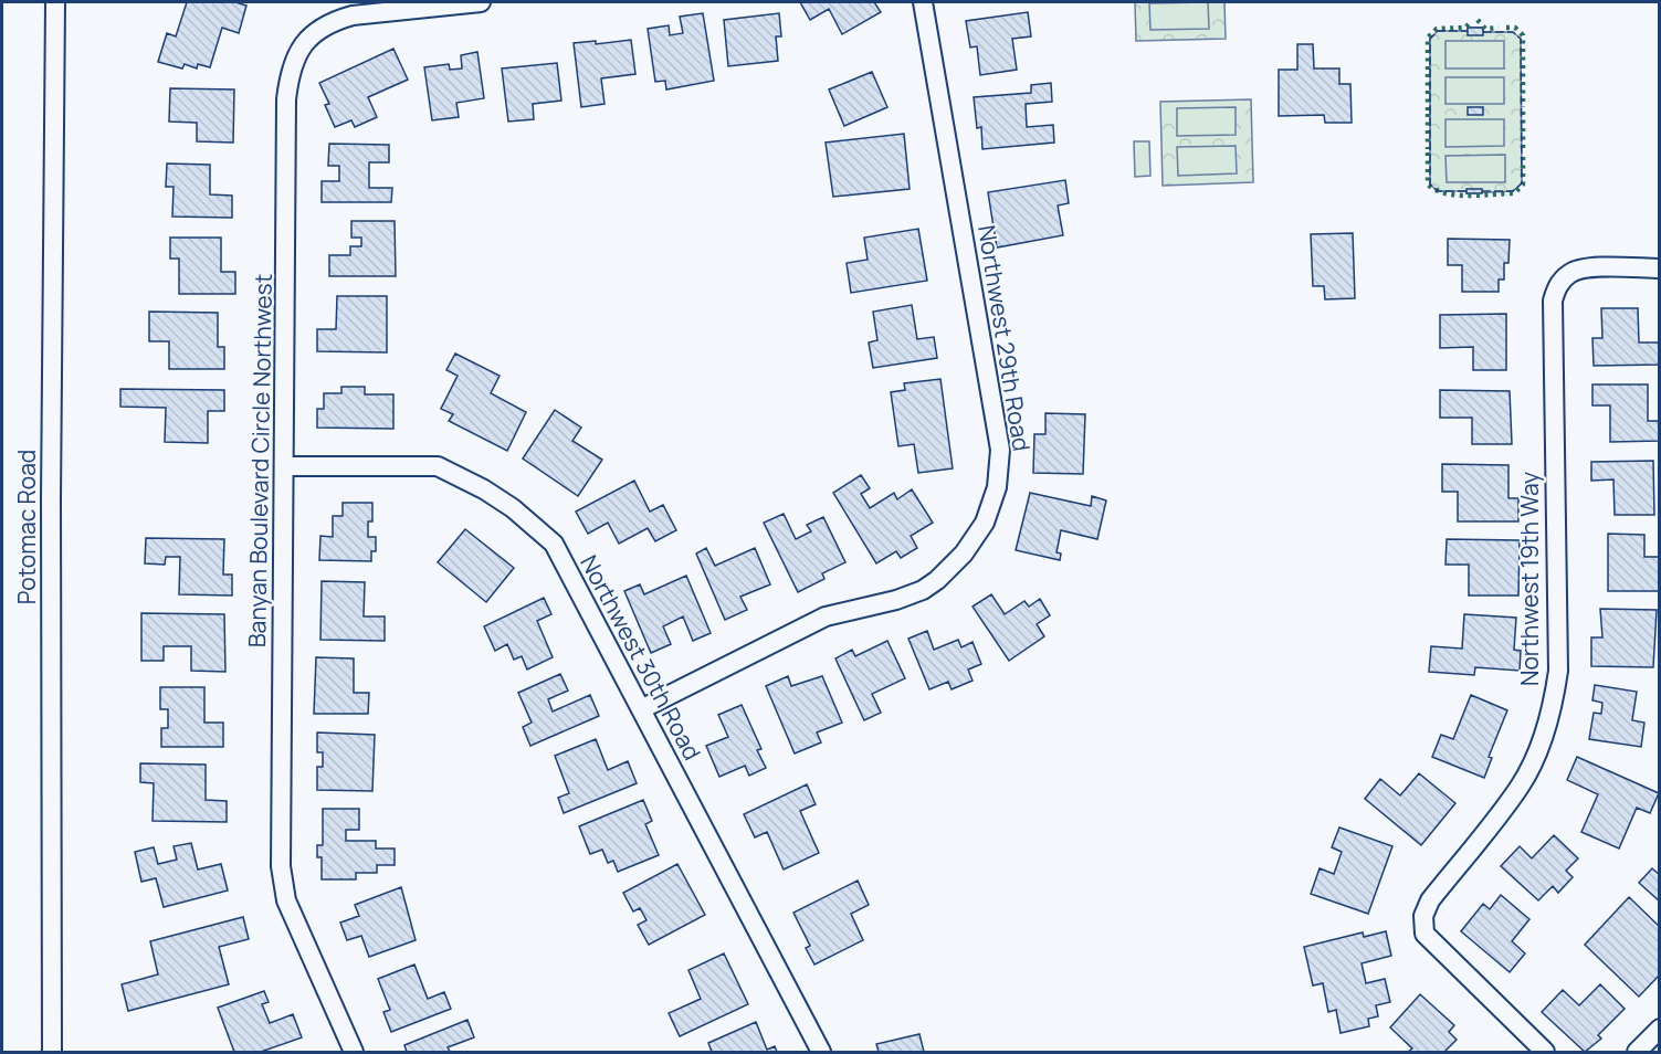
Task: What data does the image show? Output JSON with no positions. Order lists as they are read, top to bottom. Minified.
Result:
{"streets":{"street":["Northwest 29th Road","Banyan Boulevard Circle Northwest","Potomac Road","Northwest 19th Way","Northwest 30th Road"]},"crossings":[["Northwest 29th Road","Northwest 30th Road"],["Banyan Boulevard Circle Northwest","Northwest 30th Road"]]}
